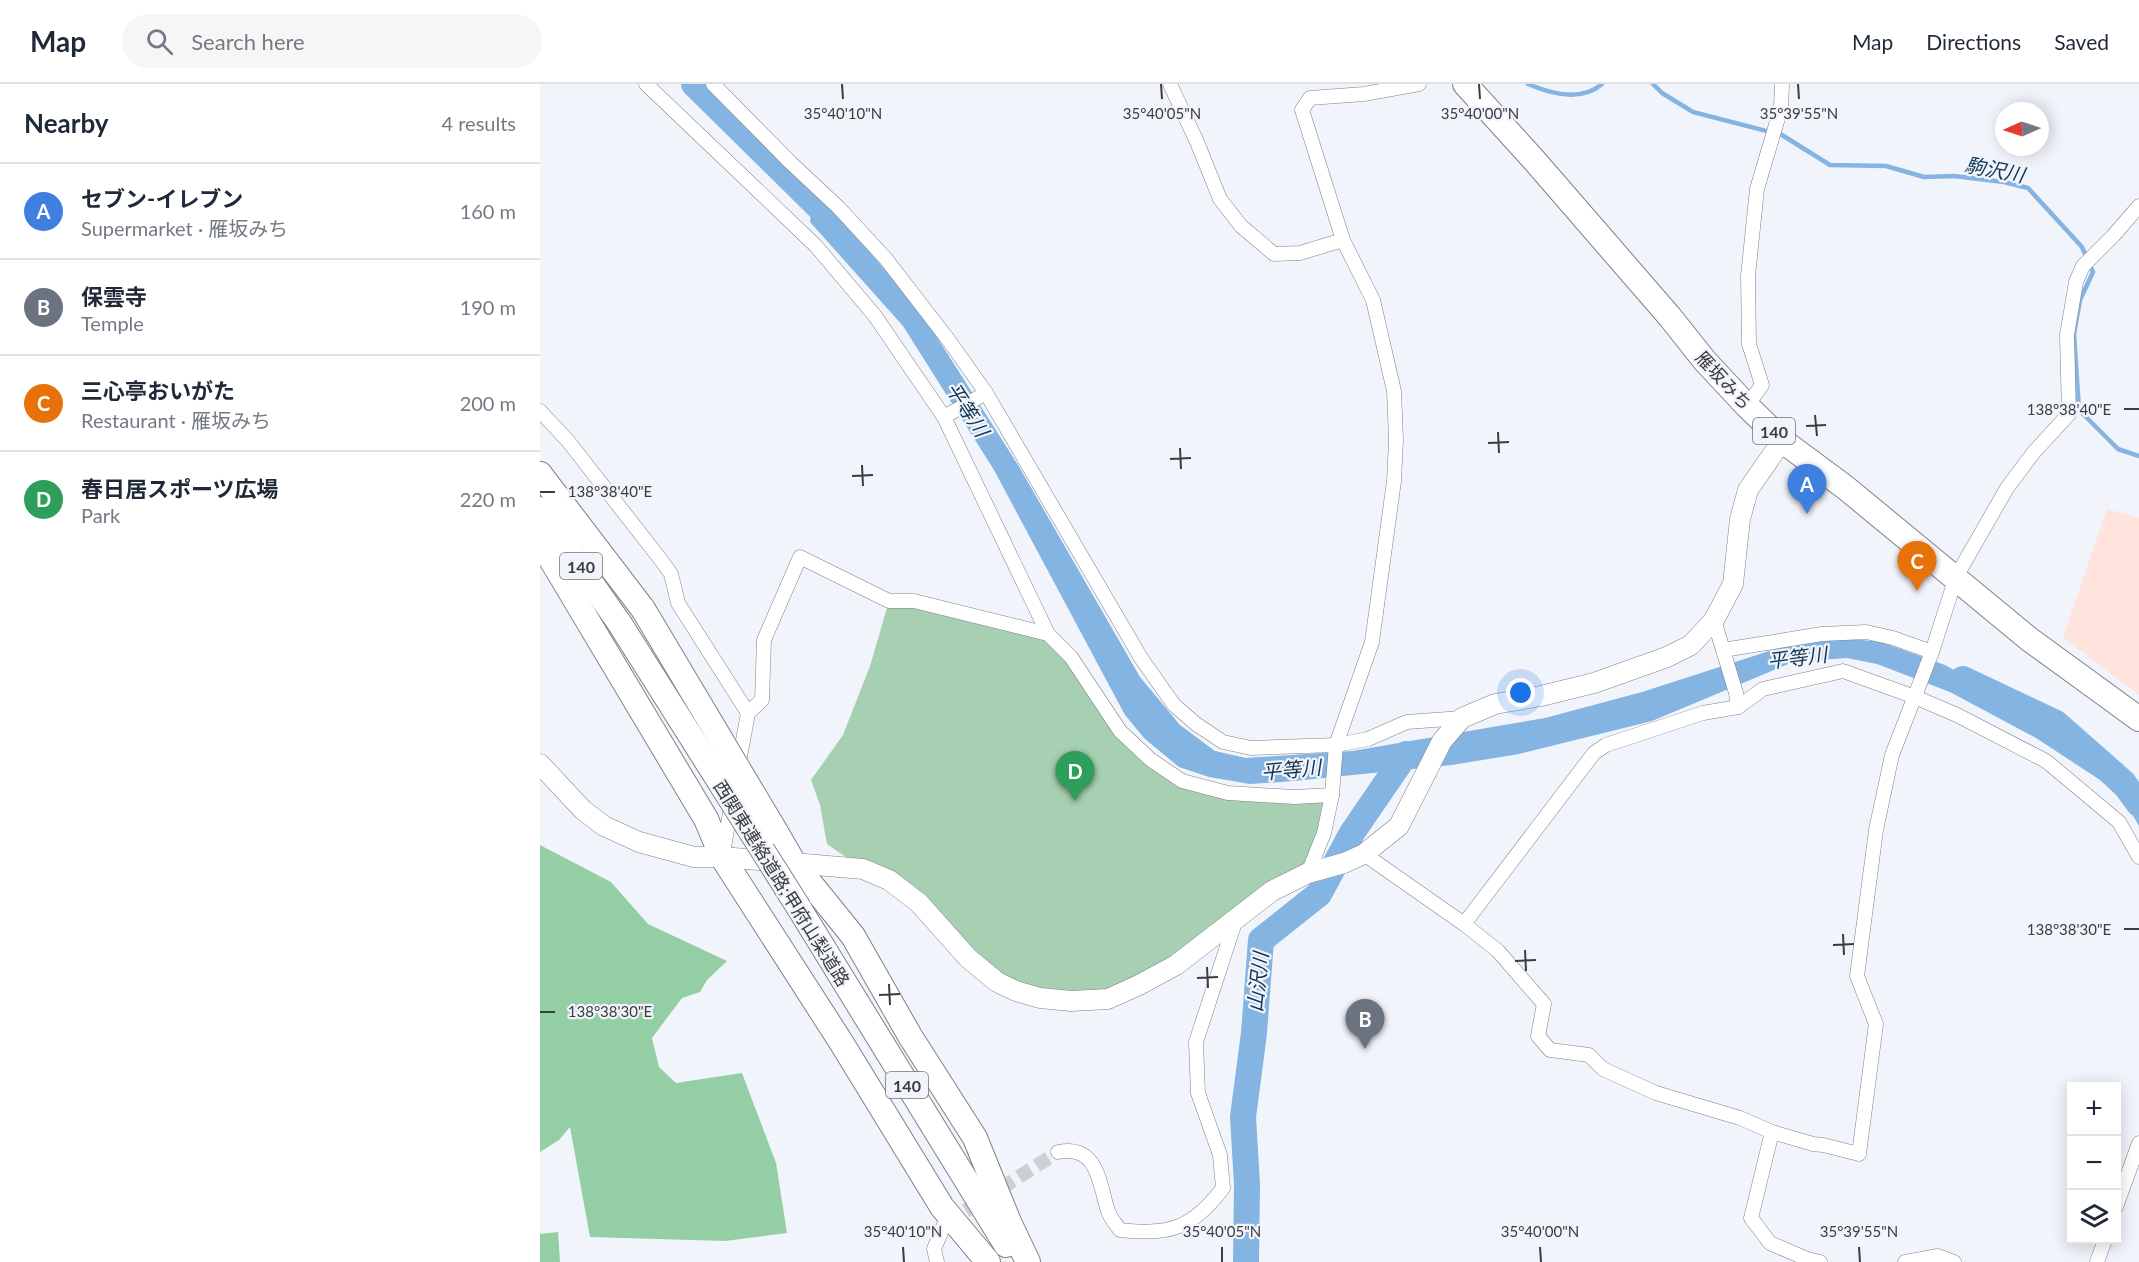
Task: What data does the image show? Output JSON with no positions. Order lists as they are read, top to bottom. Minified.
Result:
{"streets":{"highway":["雁坂みち","140","西関東連絡道路;甲府山梨道路"]},"water":["駒沢川","平等川","山沢川"],"north":"left","page":{"header":"Map","search":"Search here","nav":["Map","Directions","Saved"],"heading":["Nearby","4 results"],"list":[{"mark":"A","name":"セブン-イレブン","note":"Supermarket · 雁坂みち","value":"160 m"},{"mark":"B","name":"保雲寺","note":"Temple","value":"190 m"},{"mark":"C","name":"三心亭おいがた","note":"Restaurant · 雁坂みち","value":"200 m"},{"mark":"D","name":"春日居スポーツ広場","note":"Park","value":"220 m"}],"pins":["A","C","D","B"],"map_buttons":["+","−"]},"coordinates":["35°40'10\"N","35°40'05\"N","35°40'00\"N","35°39'55\"N","138°38'40\"E","138°38'30\"E"]}
